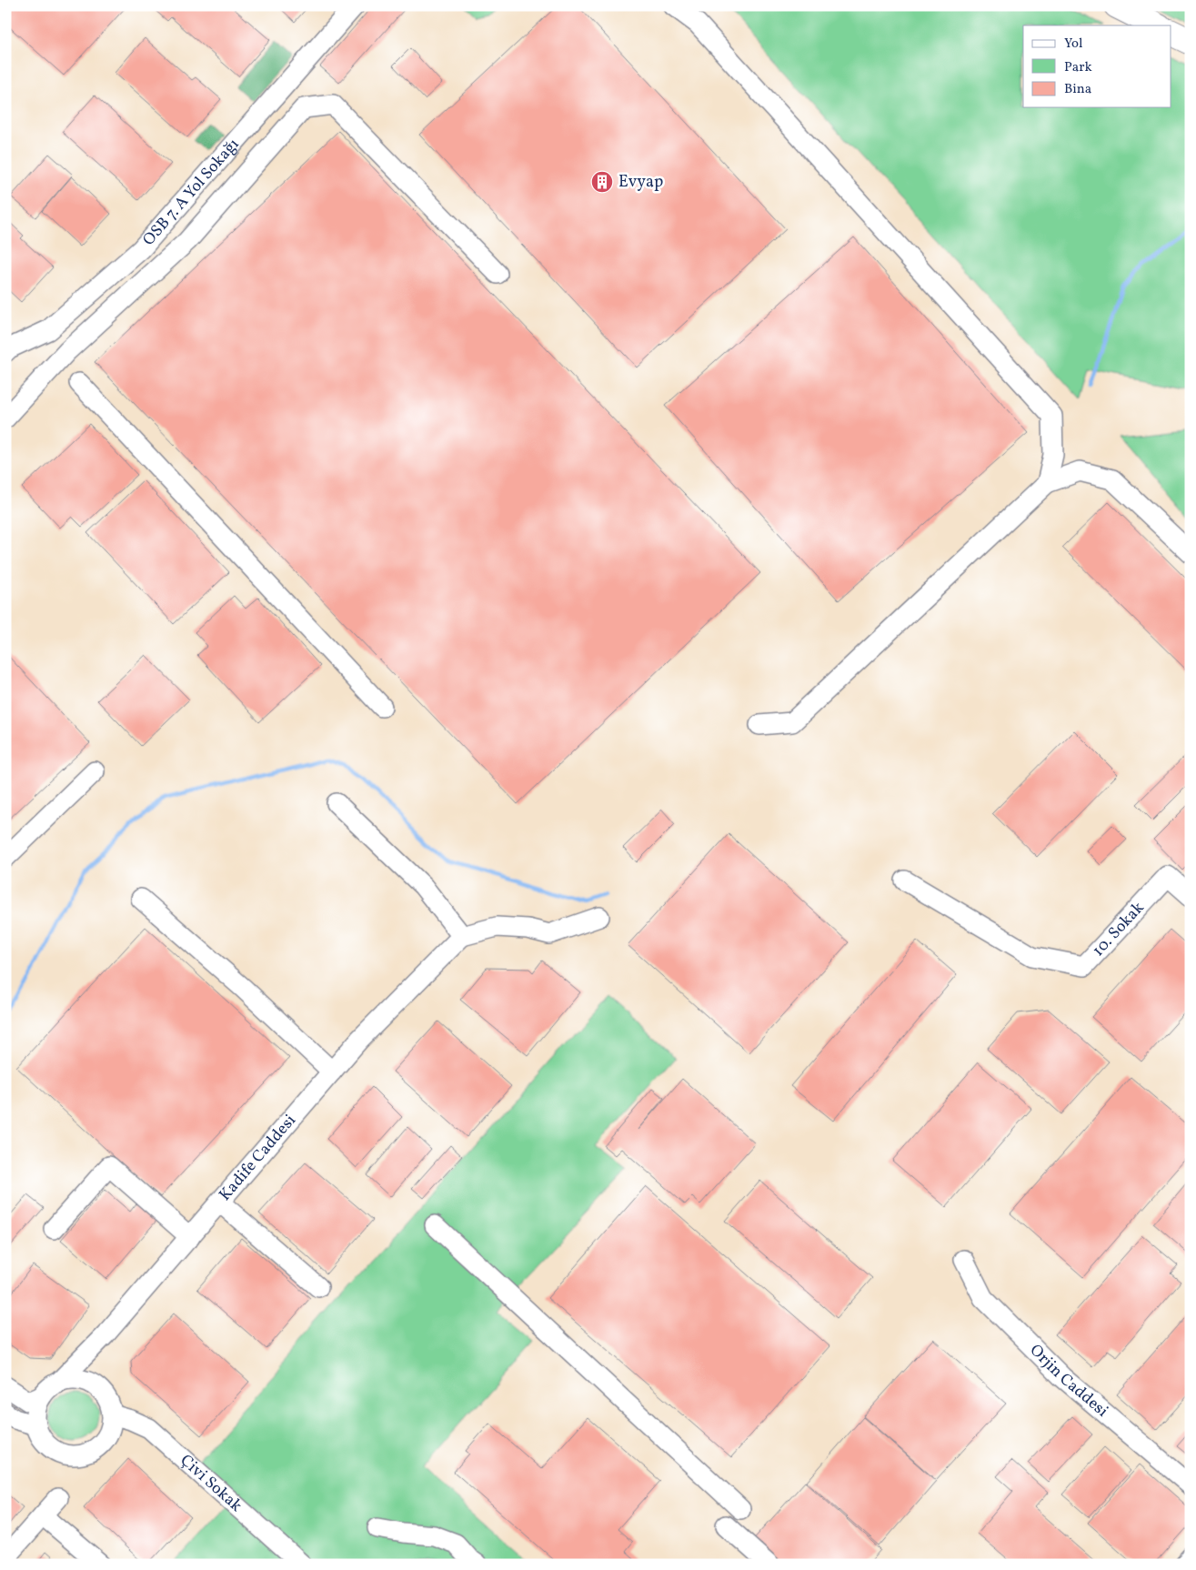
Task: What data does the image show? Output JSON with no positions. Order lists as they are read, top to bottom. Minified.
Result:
{"streets":{"street":["OSB 7. A Yol Sokağı","10. Sokak","Kadife Caddesi","Orjin Caddesi","Çivi Sokak"]},"crossings":[["Kadife Caddesi","Çivi Sokak"]],"places":{"building":["Evyap"]},"legend":["Yol","Park","Bina"]}
